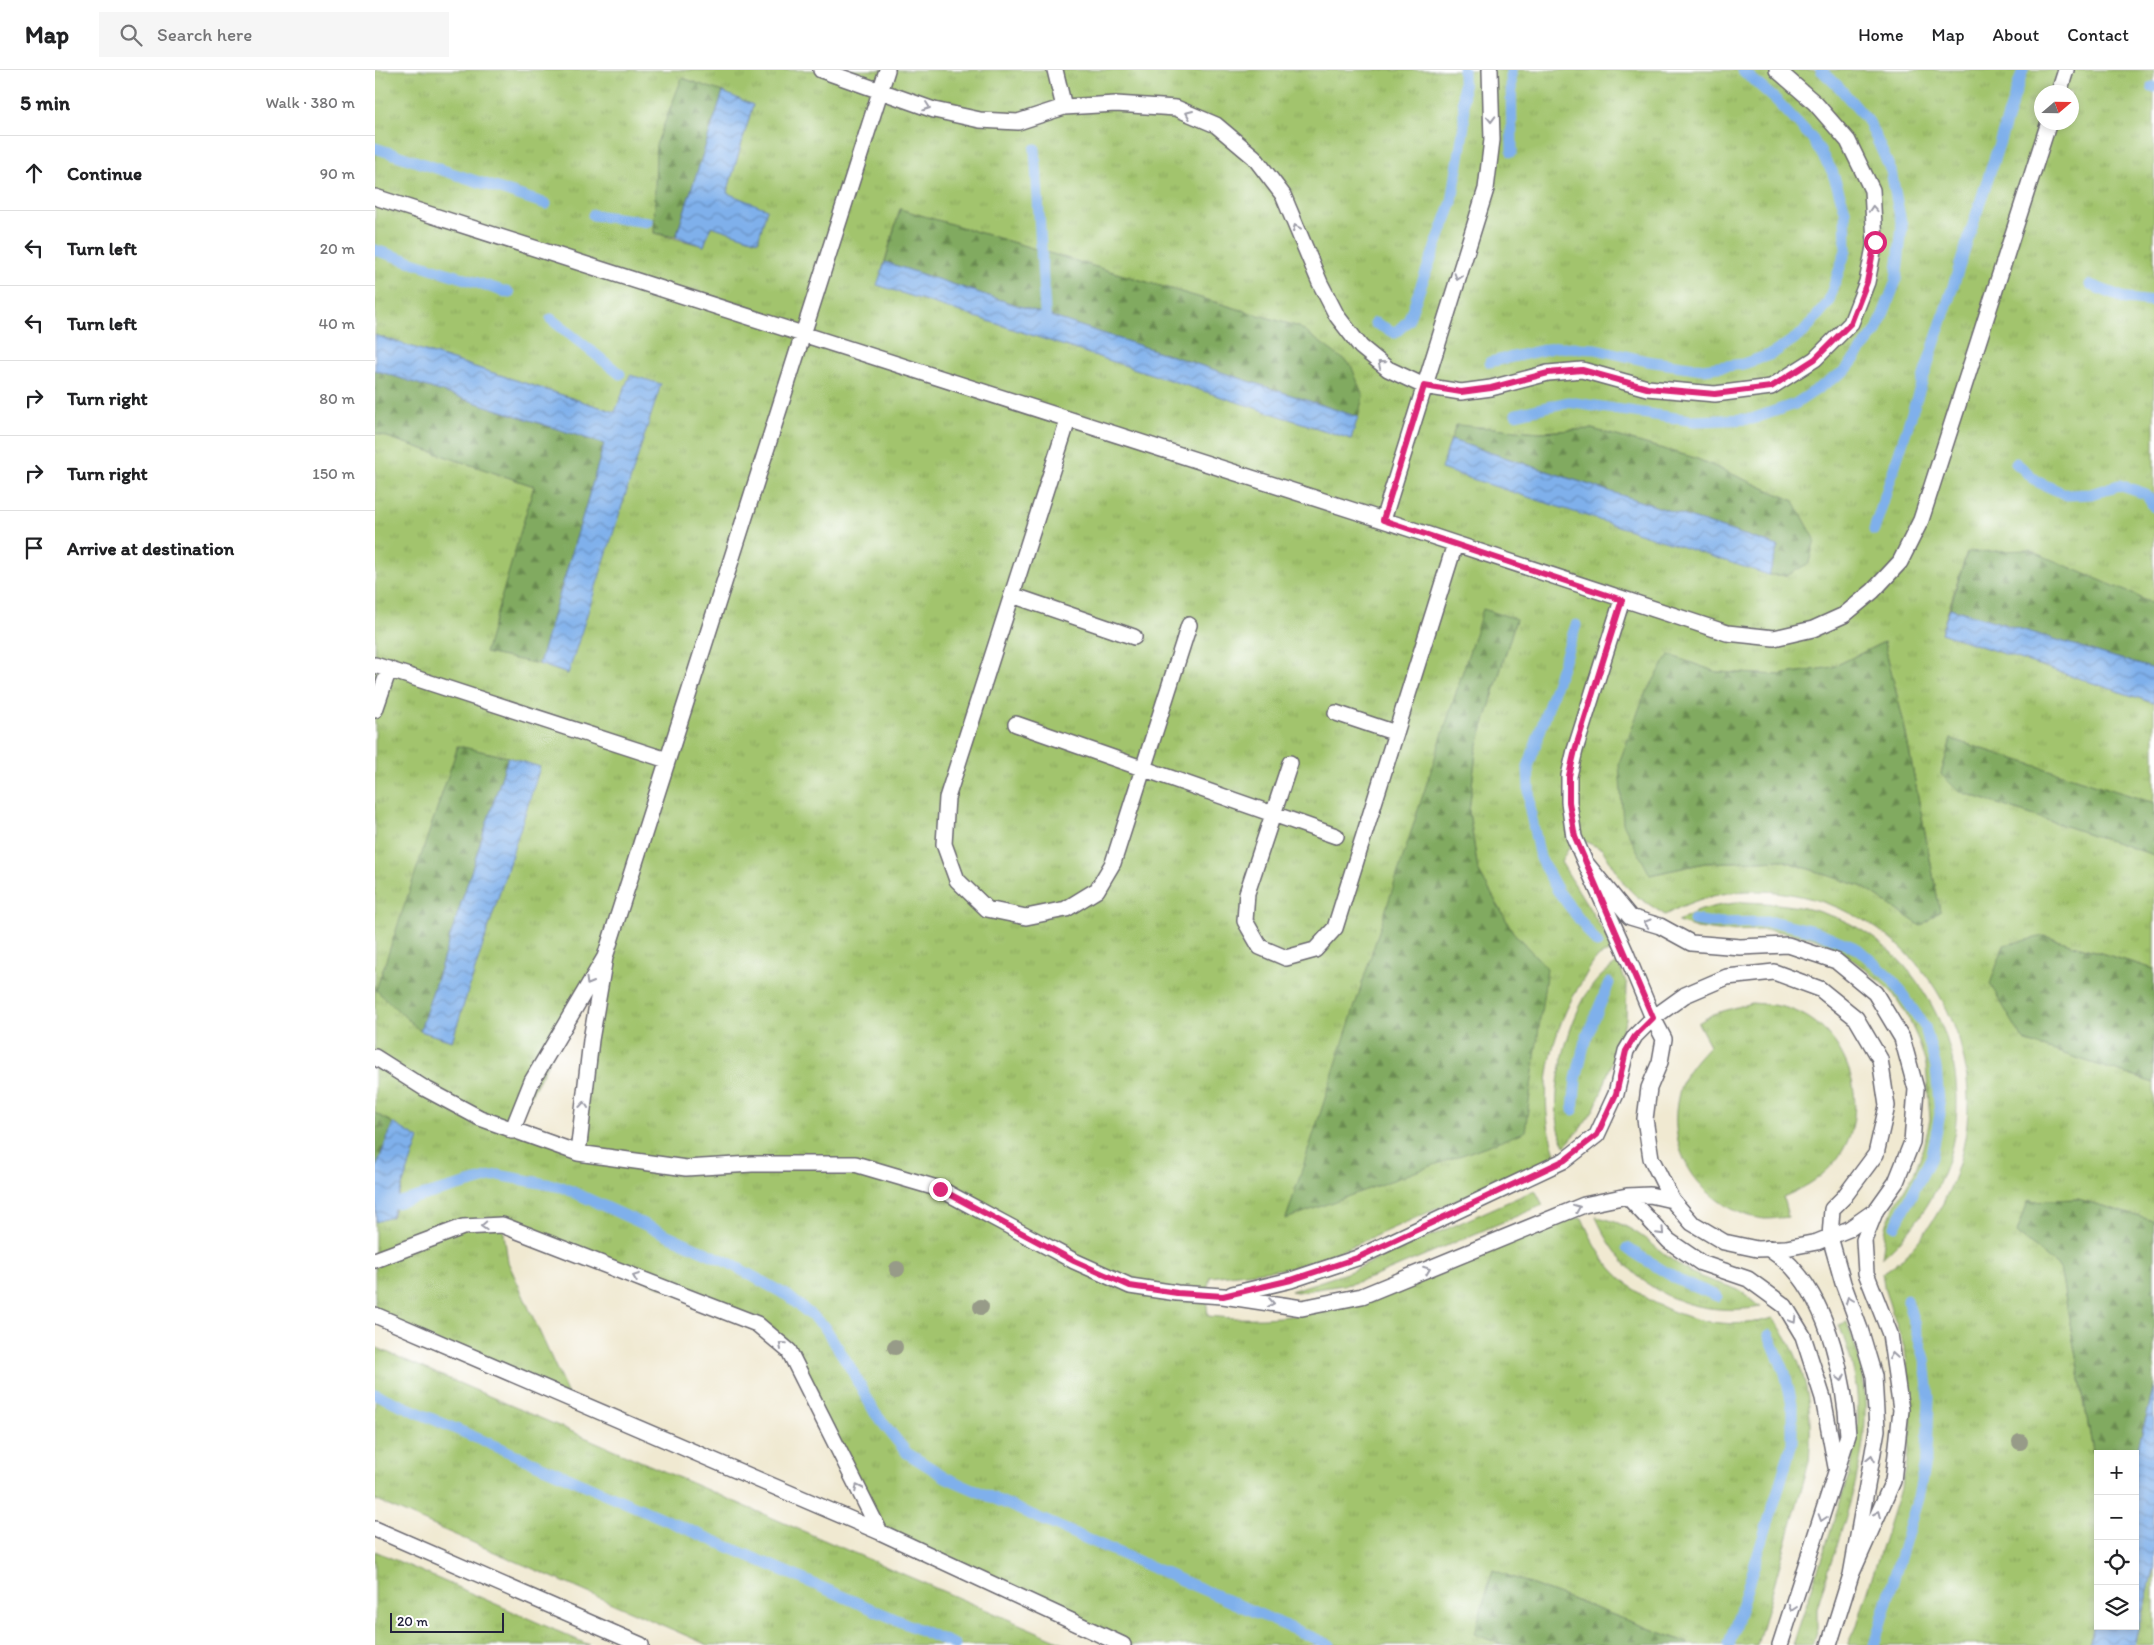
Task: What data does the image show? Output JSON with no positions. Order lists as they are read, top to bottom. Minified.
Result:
{"scale_bar":"20 m","north":"right","page":{"header":"Map","search":"Search here","nav":["Home","Map","About","Contact"],"heading":["5 min","Walk · 380 m"],"list":[["Continue","90 m"],["Turn left","20 m"],["Turn left","40 m"],["Turn right","80 m"],["Turn right","150 m"],"Arrive at destination"],"map_buttons":["+","−"],"scale":"20 m"}}
